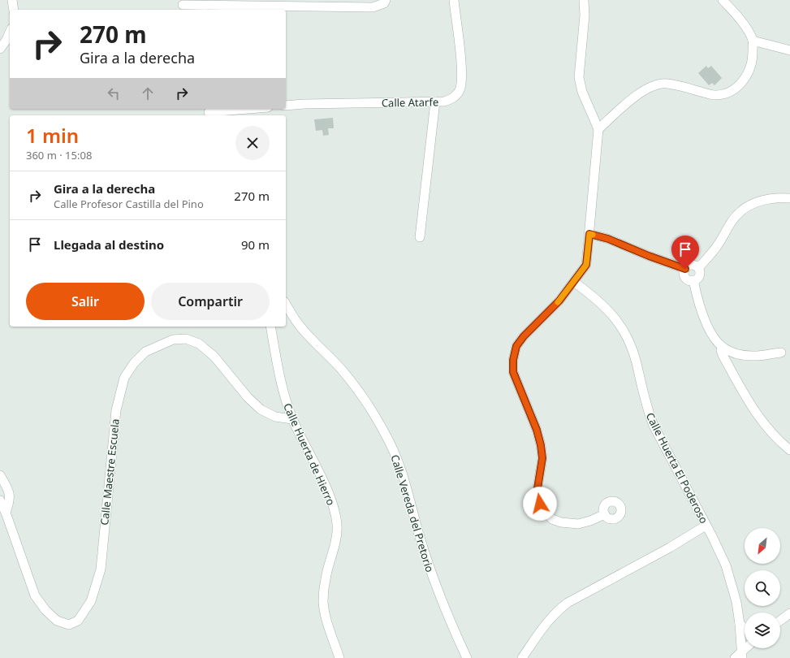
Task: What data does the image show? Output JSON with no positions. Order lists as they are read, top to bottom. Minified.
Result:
{"streets":{"street":["Calle Atarfe","Calle Huerta de Hierro","Calle Huerta El Poderoso","Calle Maestre Escuela","Calle Vereda del Pretorio"]},"crossings":[["Calle Huerta de Hierro","Calle Maestre Escuela"]],"north":"bottom left","page":{"turn":["270 m","Gira a la derecha"],"heading":["1 min","360 m · 15:08"],"list":[{"name":"Gira a la derecha","note":"Calle Profesor Castilla del Pino","value":"270 m"},{"name":"Llegada al destino","value":"90 m"}],"buttons":["Salir","Compartir"]}}
